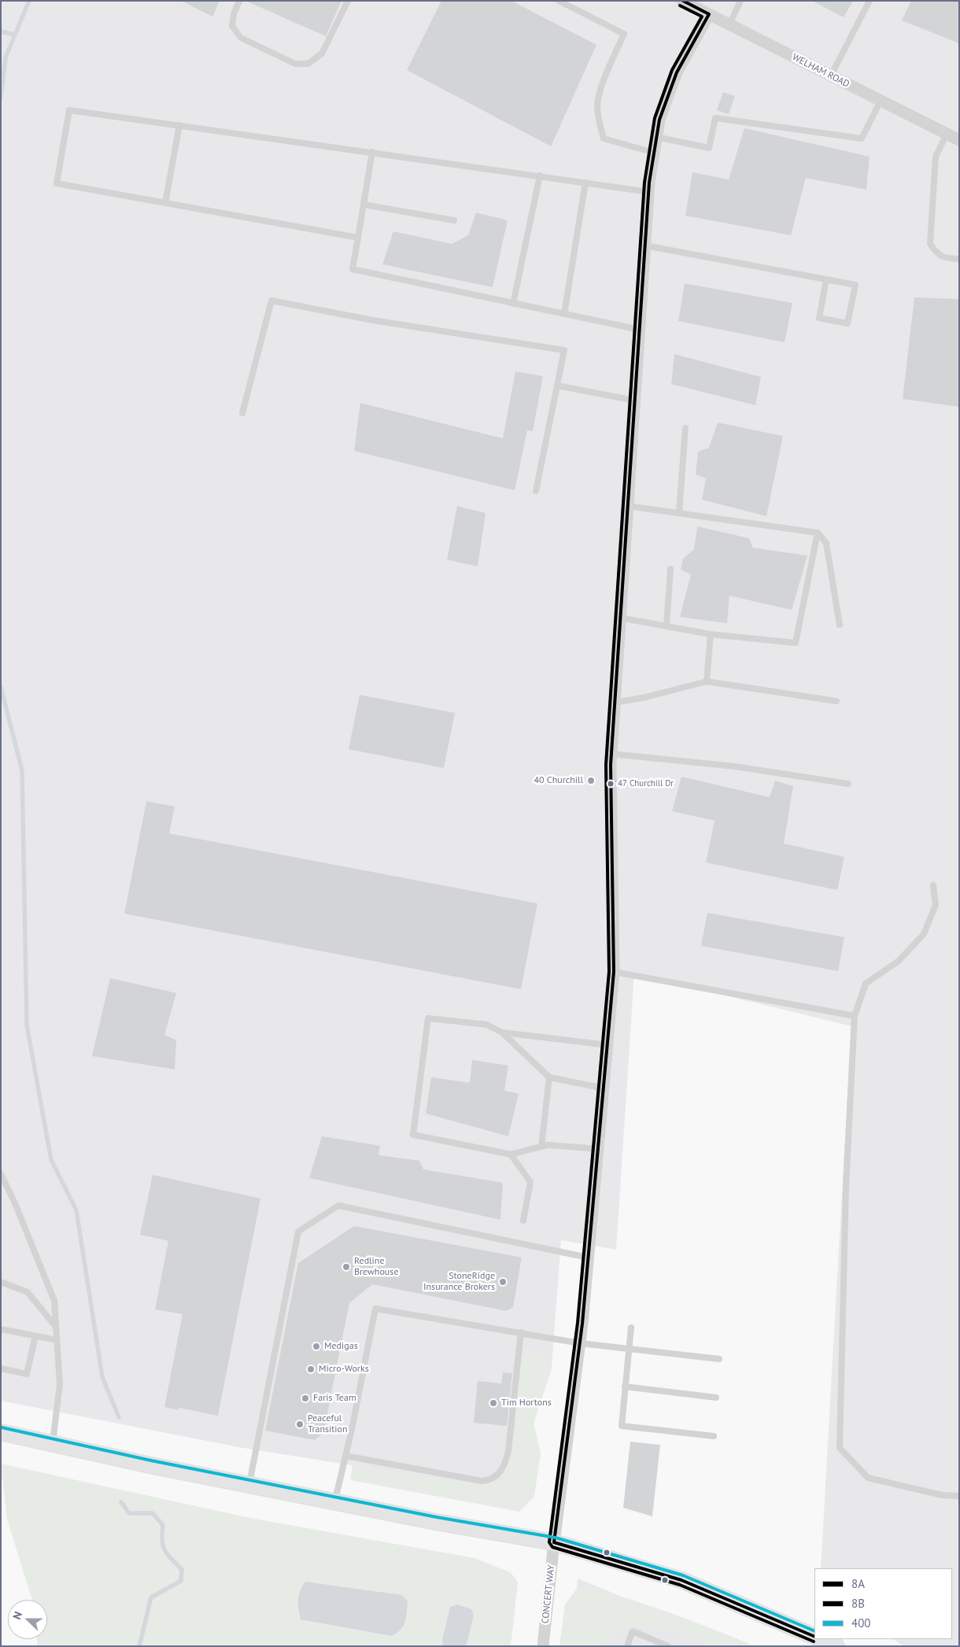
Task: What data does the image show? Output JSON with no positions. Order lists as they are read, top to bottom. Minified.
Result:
{"streets":{"street":["WELHAM ROAD","CONCERT WAY"]},"crossings":[["WELHAM ROAD","CONCERT WAY"]],"places":["40 Churchill","47 Churchill Dr","Redline Brewhouse","StoneRidge Insurance Brokers","Medigas","Micro-Works","Faris Team","Tim Hortons","Peaceful Transition"],"lines":["transit line 8A","transit line 8B","transit line 400"],"legend":["8A","8B","400"],"north":"left"}
